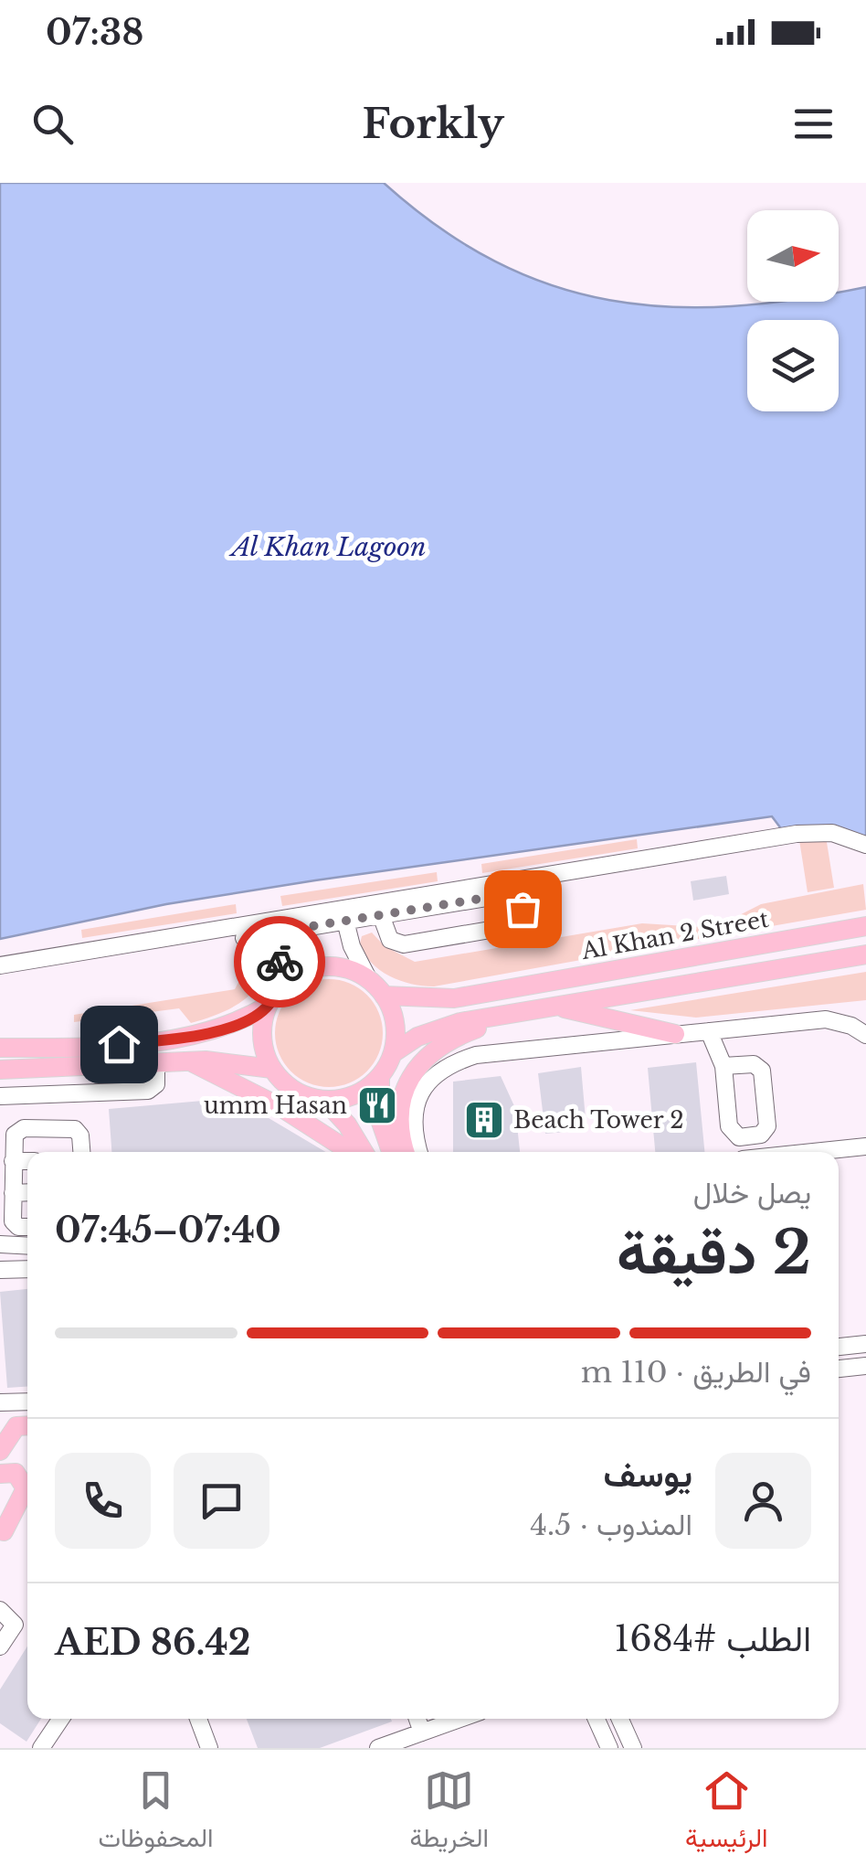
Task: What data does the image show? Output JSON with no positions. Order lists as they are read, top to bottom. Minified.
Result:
{"streets":{"main road":["Al Khan 2 Street"]},"water":["Al Khan Lagoon"],"places":{"restaurant":["umm Hasan"],"building":["Beach Tower 2"]},"north":"right","page":{"status":"07:38","header":"Forkly","heading":["2 دقيقة","يصل خلال","07:40–07:45"],"panel":["يوسف","المندوب · 4.5","الطلب #1684","AED 86.42"],"bar":"في الطريق · 110 m","tabs":["الرئيسية","الخريطة","المحفوظات"]}}
